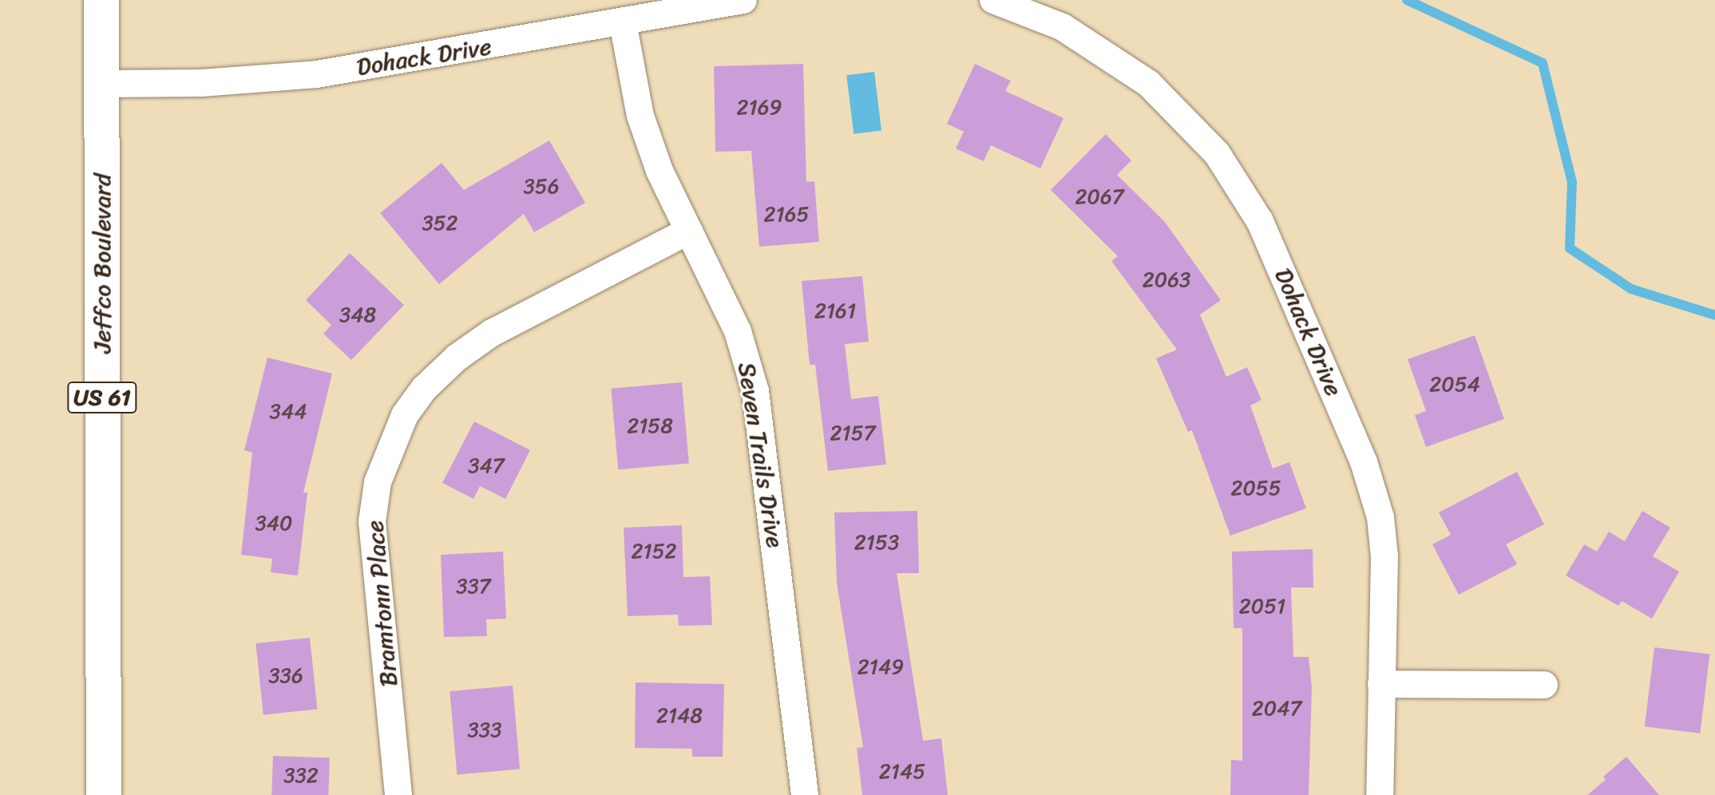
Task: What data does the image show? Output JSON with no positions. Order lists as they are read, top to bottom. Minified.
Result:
{"streets":{"main road":["Jeffco Boulevard","US 61"],"street":["Dohack Drive","Seven Trails Drive","Bramtonn Place"]},"crossings":[["Dohack Drive","Jeffco Boulevard"],["Dohack Drive","Seven Trails Drive"],["Seven Trails Drive","Bramtonn Place"]],"house_numbers":["2169","356","2067","2165","352","2063","2161","348","2054","344","2158","2157","347","2055","340","2153","2152","337","2051","2149","336","2047","2148","333","2145","332"]}
